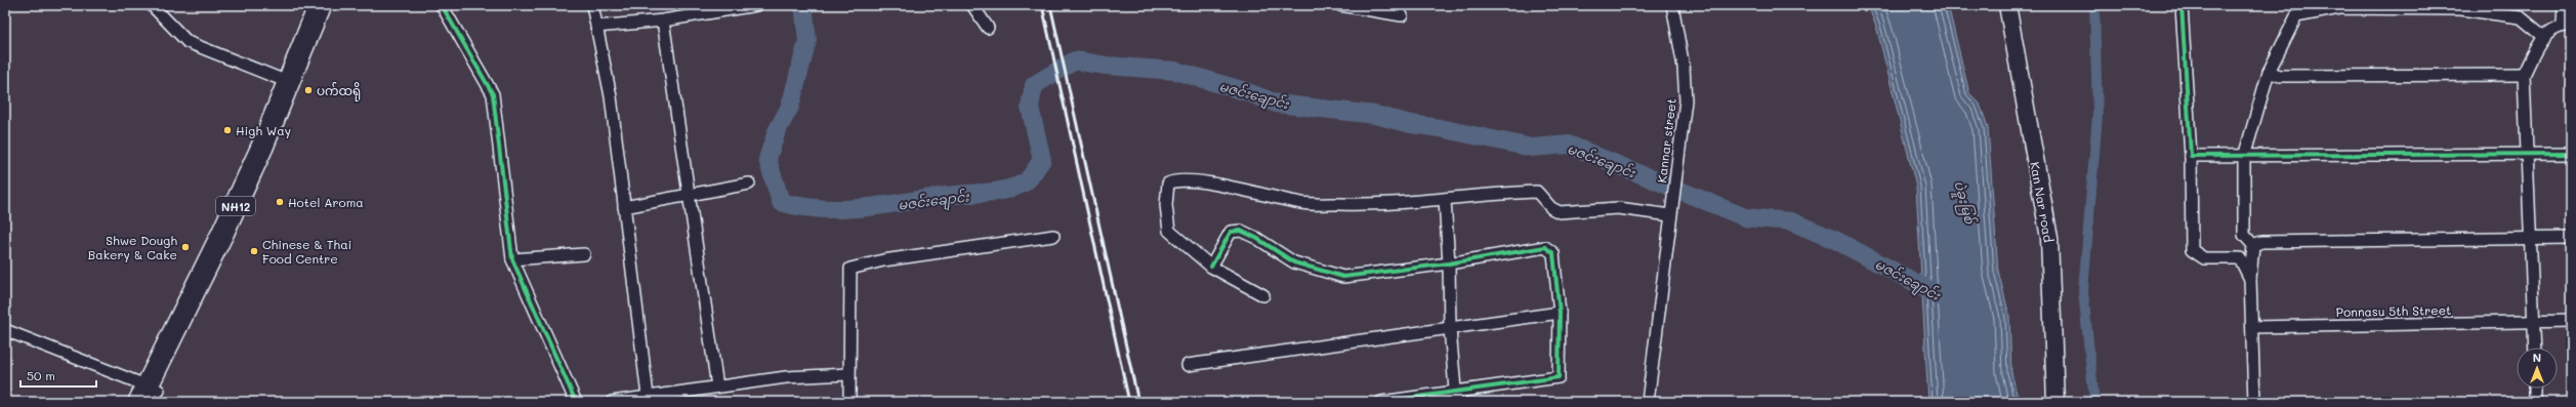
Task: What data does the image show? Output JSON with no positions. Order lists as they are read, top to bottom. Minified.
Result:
{"streets":{"highway":["NH12"],"street":["Kannar street","Kan Nar road","Ponnasu 5th Street"]},"water":["မဇင်းချောင်း","ပဲခူးမြစ်"],"places":["ပက်ထရို","High Way","Hotel Aroma","Shwe Dough Bakery & Cake","Chinese & Thai Food Centre"],"scale_bar":"50 m","north":"top"}
